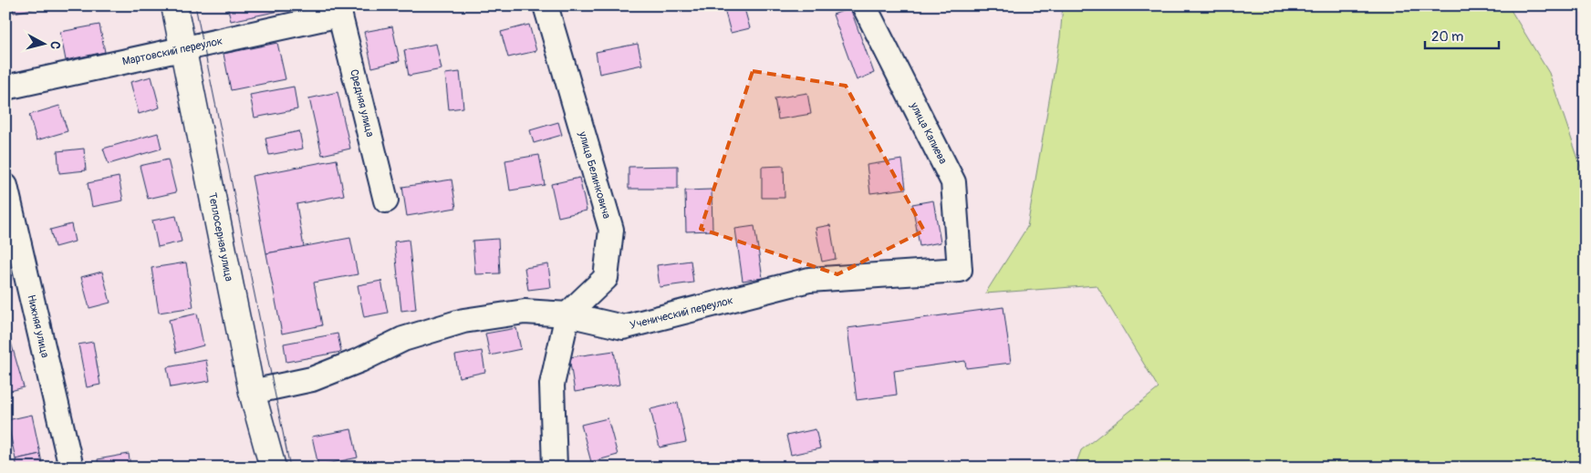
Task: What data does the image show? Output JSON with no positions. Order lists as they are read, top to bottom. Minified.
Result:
{"streets":{"main road":["Теплосерная улица"],"street":["Мартовский переулок","Средняя улица","улица Капиева","улица Белинковича","Ученический переулок","Нижняя улица"]},"crossings":[["Мартовский переулок","Средняя улица"],["Мартовский переулок","Теплосерная улица"],["улица Капиева","Ученический переулок"],["улица Белинковича","Ученический переулок"],["Теплосерная улица","Ученический переулок"]],"scale_bar":"20 m","north":"right"}
